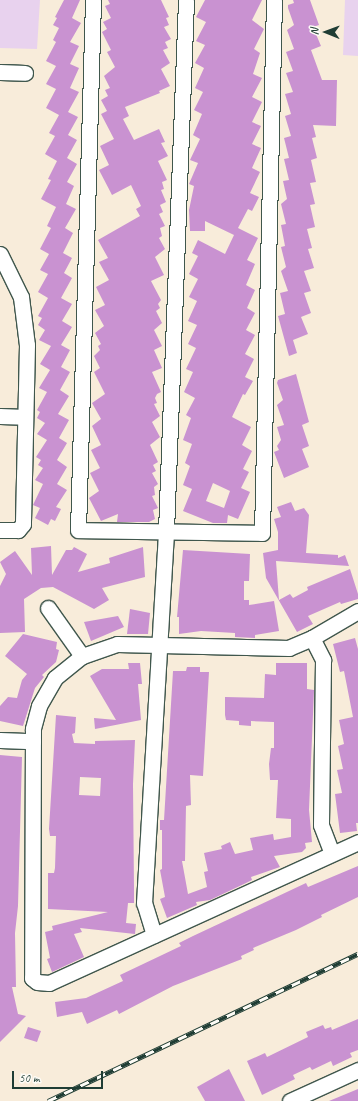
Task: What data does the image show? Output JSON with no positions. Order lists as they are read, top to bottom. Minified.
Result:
{"scale_bar":"50 m","north":"left"}
